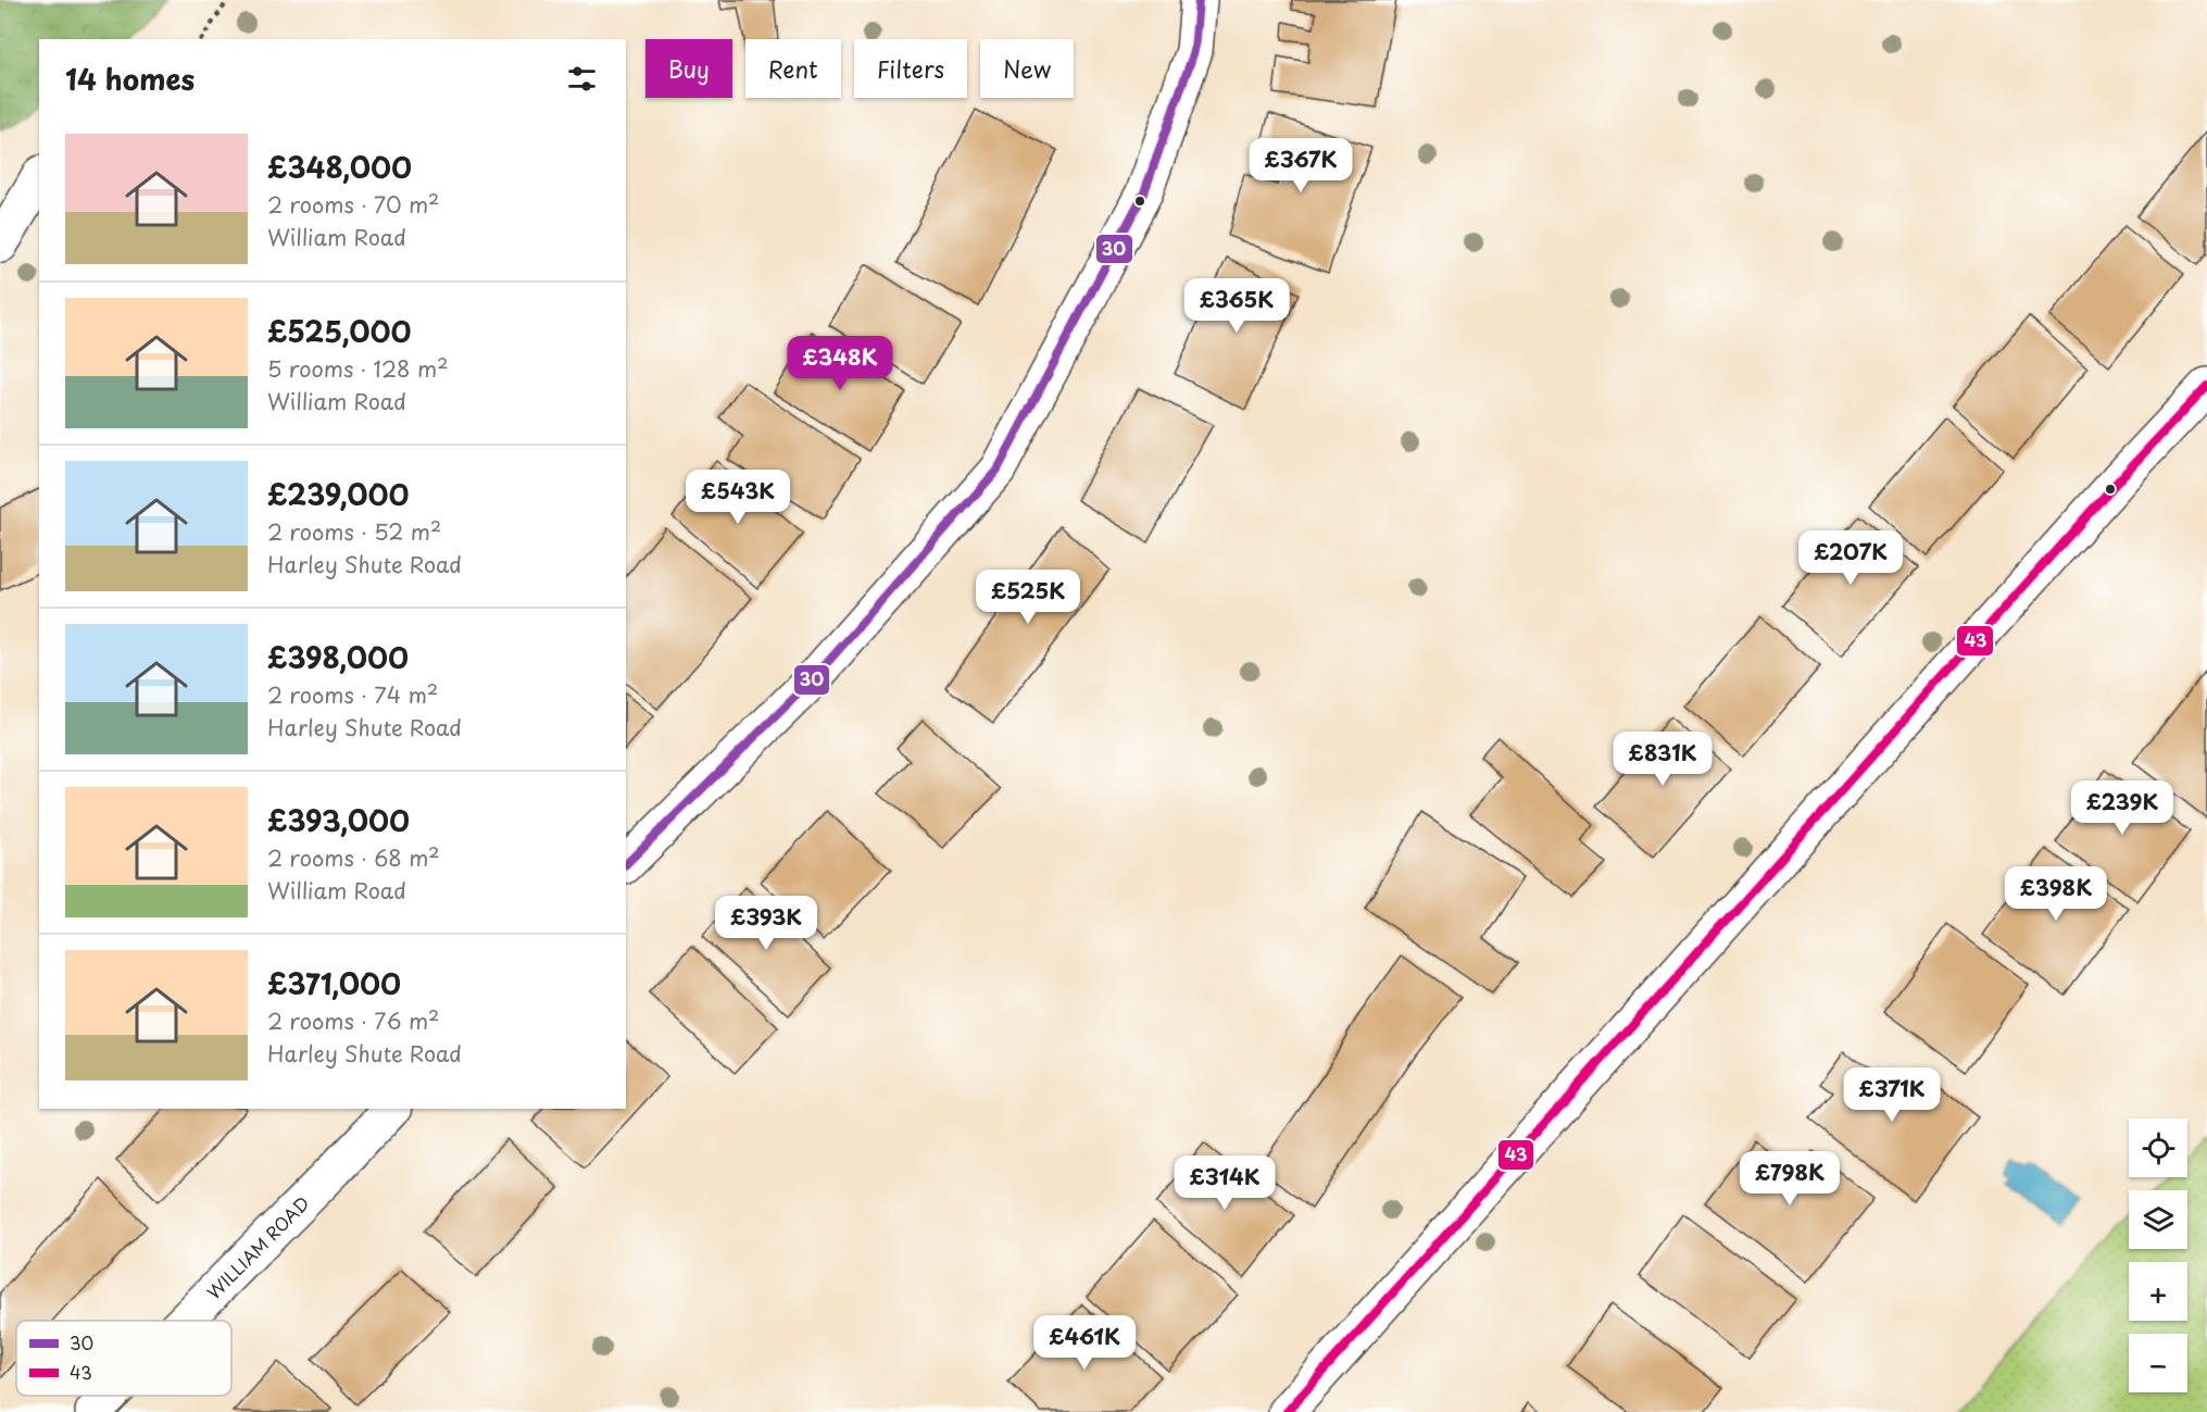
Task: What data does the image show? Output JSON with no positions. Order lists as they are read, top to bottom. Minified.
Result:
{"streets":{"street":["WILLIAM ROAD"]},"lines":["transit line 30","transit line 43"],"legend":["30","43"],"page":{"chip":["Buy","Rent","Filters","New"],"heading":"14 homes","list":[{"name":"£348,000","note":"2 rooms · 70 m² · William Road"},{"name":"£525,000","note":"5 rooms · 128 m² · William Road"},{"name":"£239,000","note":"2 rooms · 52 m² · Harley Shute Road"},{"name":"£398,000","note":"2 rooms · 74 m² · Harley Shute Road"},{"name":"£393,000","note":"2 rooms · 68 m² · William Road"},{"name":"£371,000","note":"2 rooms · 76 m² · Harley Shute Road"}],"price":["£367K","£365K","£348K","£543K","£207K","£525K","£831K","£239K","£398K","£393K","£371K","£798K","£314K","£461K"],"map_buttons":["+","−"]}}
